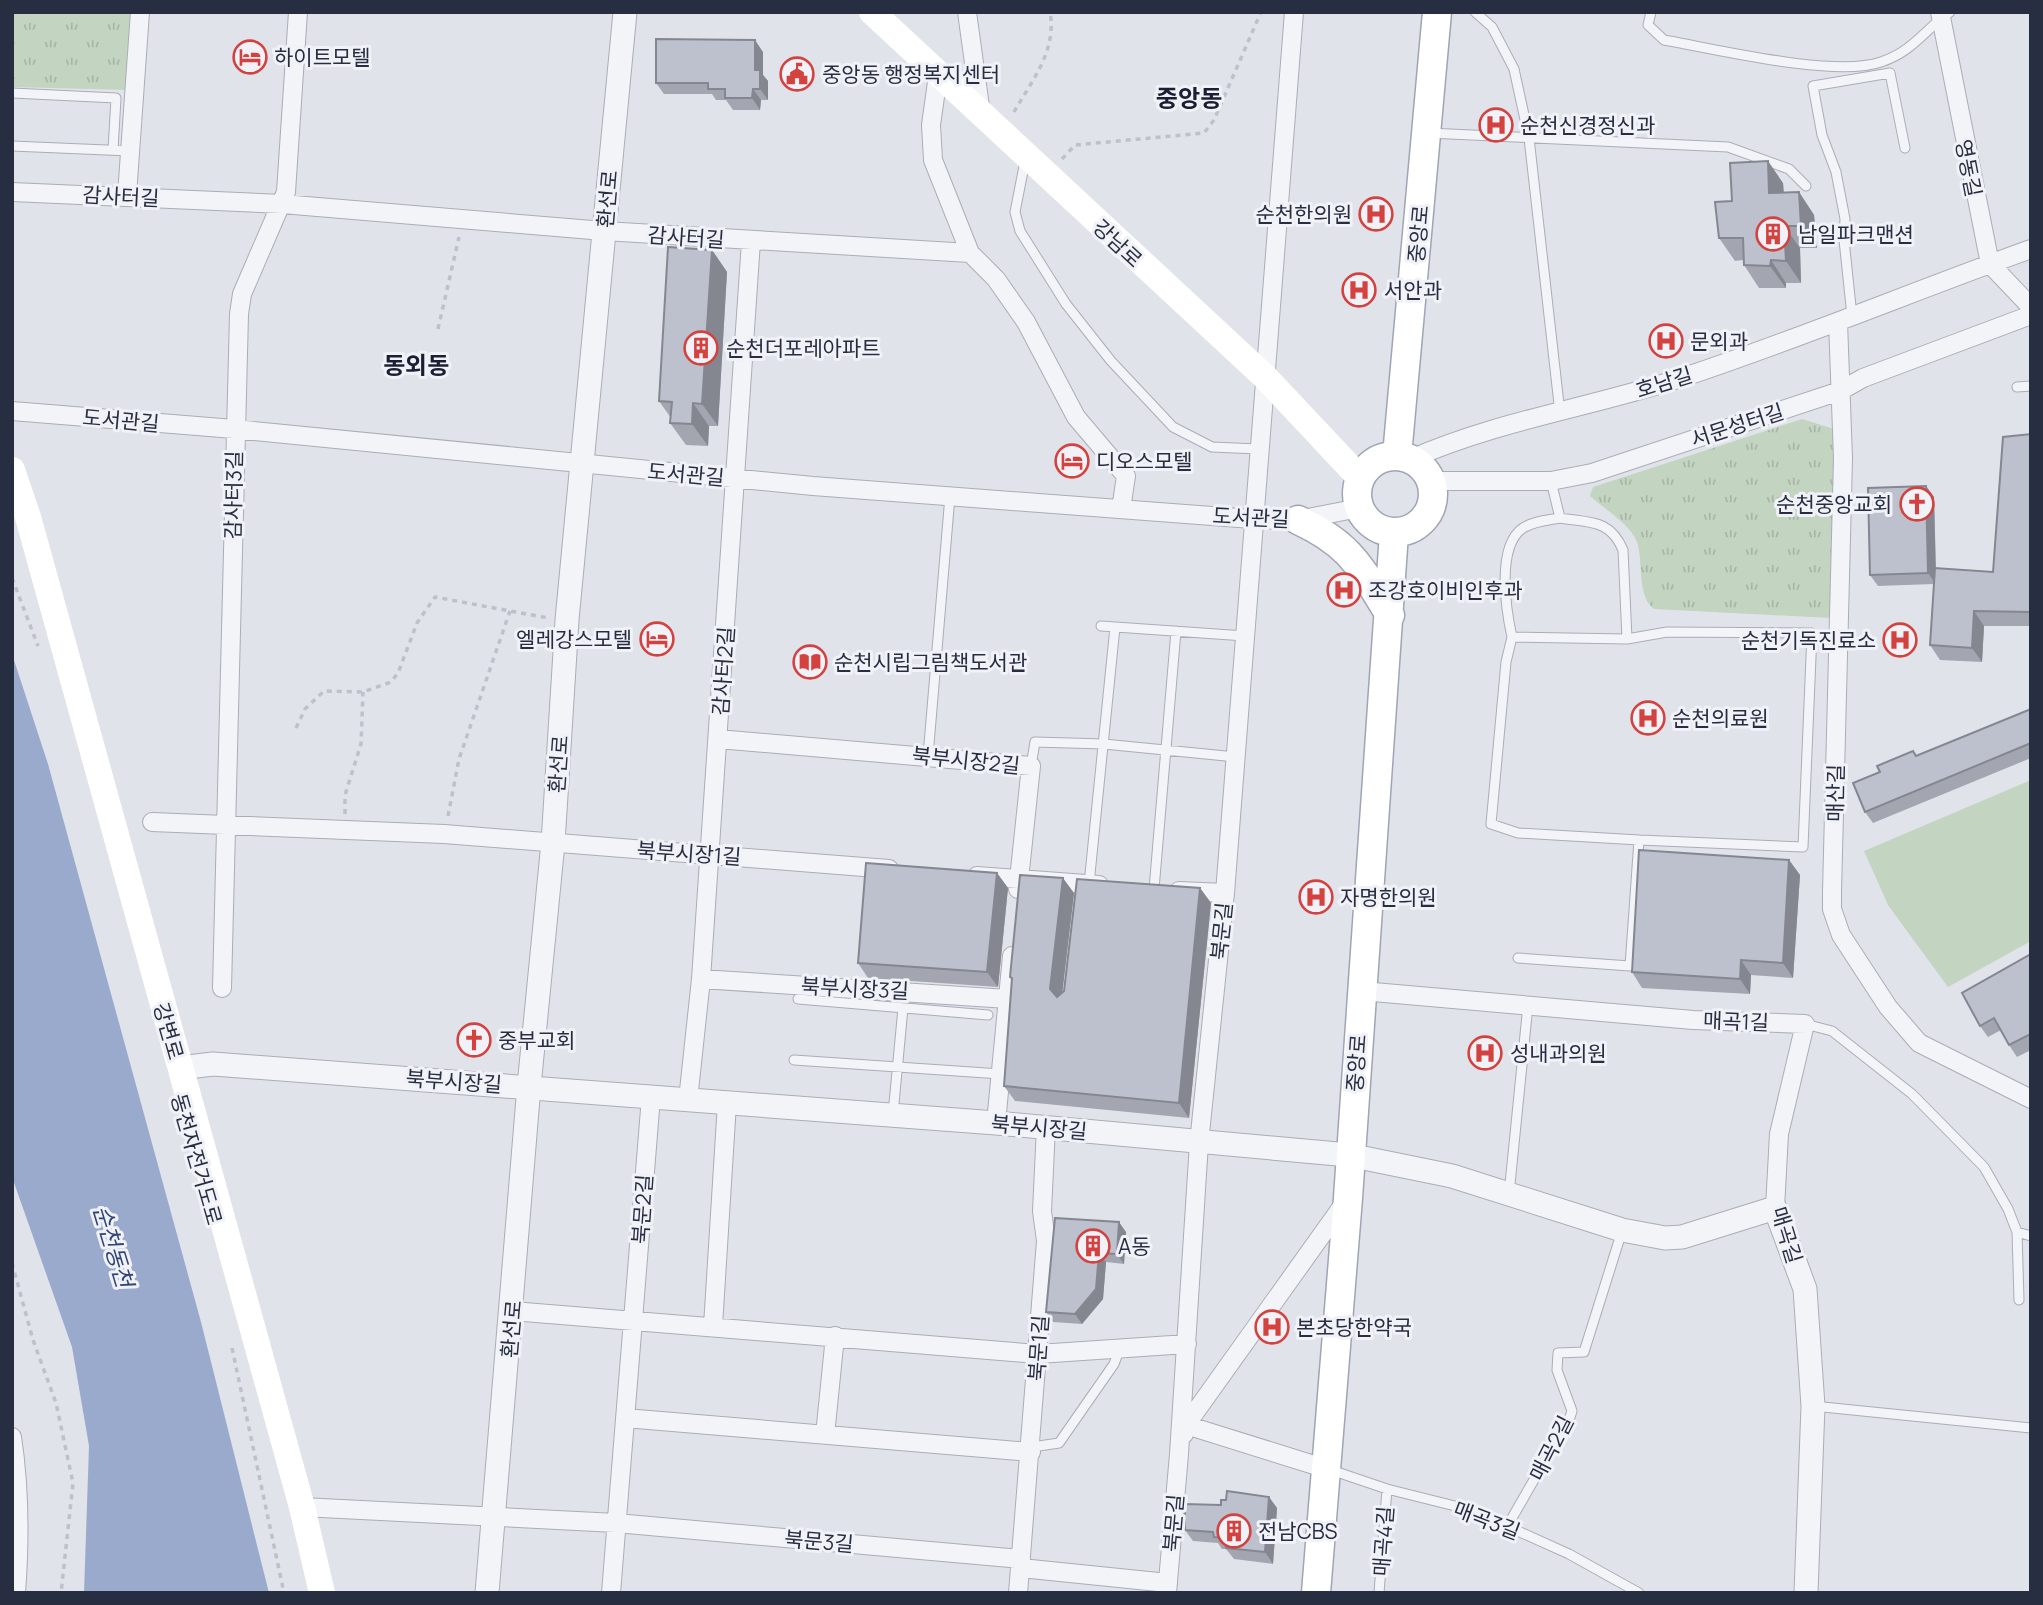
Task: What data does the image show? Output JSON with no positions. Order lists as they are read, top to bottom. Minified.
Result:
{"streets":{"main road":["중앙로","강남로","강변로"],"street":["영동길","감사터길","환선로","호남길","도서관길","서문성터길","감사터3길","감사터2길","북부시장2길","매산길","북부시장1길","북문길","북부시장3길","매곡1길","북부시장길","북문2길","매곡길","북문1길","북문3길"],"lane":["매곡2길","매곡3길","매곡4길"]},"crossings":[["영동길","호남길"],["감사터길","환선로"],["감사터길","감사터3길"],["감사터길","감사터2길"],["환선로","도서관길"],["환선로","북부시장1길"],["환선로","북부시장길"],["환선로","북문3길"],["중앙로","강남로"],["중앙로","호남길"],["중앙로","도서관길"],["중앙로","서문성터길"],["중앙로","북문길"],["중앙로","매곡1길"],["중앙로","북부시장길"],["중앙로","매곡3길"],["강남로","호남길"],["강남로","도서관길"],["강남로","서문성터길"],["강남로","북문길"],["호남길","도서관길"],["호남길","서문성터길"],["호남길","매산길"],["도서관길","서문성터길"],["도서관길","감사터3길"],["도서관길","감사터2길"],["도서관길","북문길"],["서문성터길","매산길"],["감사터3길","북부시장1길"],["감사터2길","북부시장2길"],["감사터2길","북부시장1길"],["감사터2길","북부시장3길"],["감사터2길","북부시장길"],["북부시장2길","북문길"],["북문길","북부시장길"],["매곡1길","매곡길"],["강변로","북부시장길"],["북부시장길","북문2길"],["북부시장길","북문1길"],["북문2길","북문3길"],["북문1길","북문3길"],["매곡2길","매곡3길"],["매곡3길","매곡4길"]],"districts":["중앙동","동외동"],"water":["순천동천"],"places":{"hotel":["하이트모텔","디오스모텔","엘레강스모텔"],"public building":["중앙동 행정복지센터"],"hospital":["순천신경정신과","순천한의원","서안과","문외과","조강호이비인후과","순천기독진료소","순천의료원","자명한의원","성내과의원","본초당한약국"],"building":["남일파크맨션","순천더포레아파트","A동","전남CBS"],"church":["순천중앙교회","중부교회"],"library":["순천시립그림책도서관"]}}
